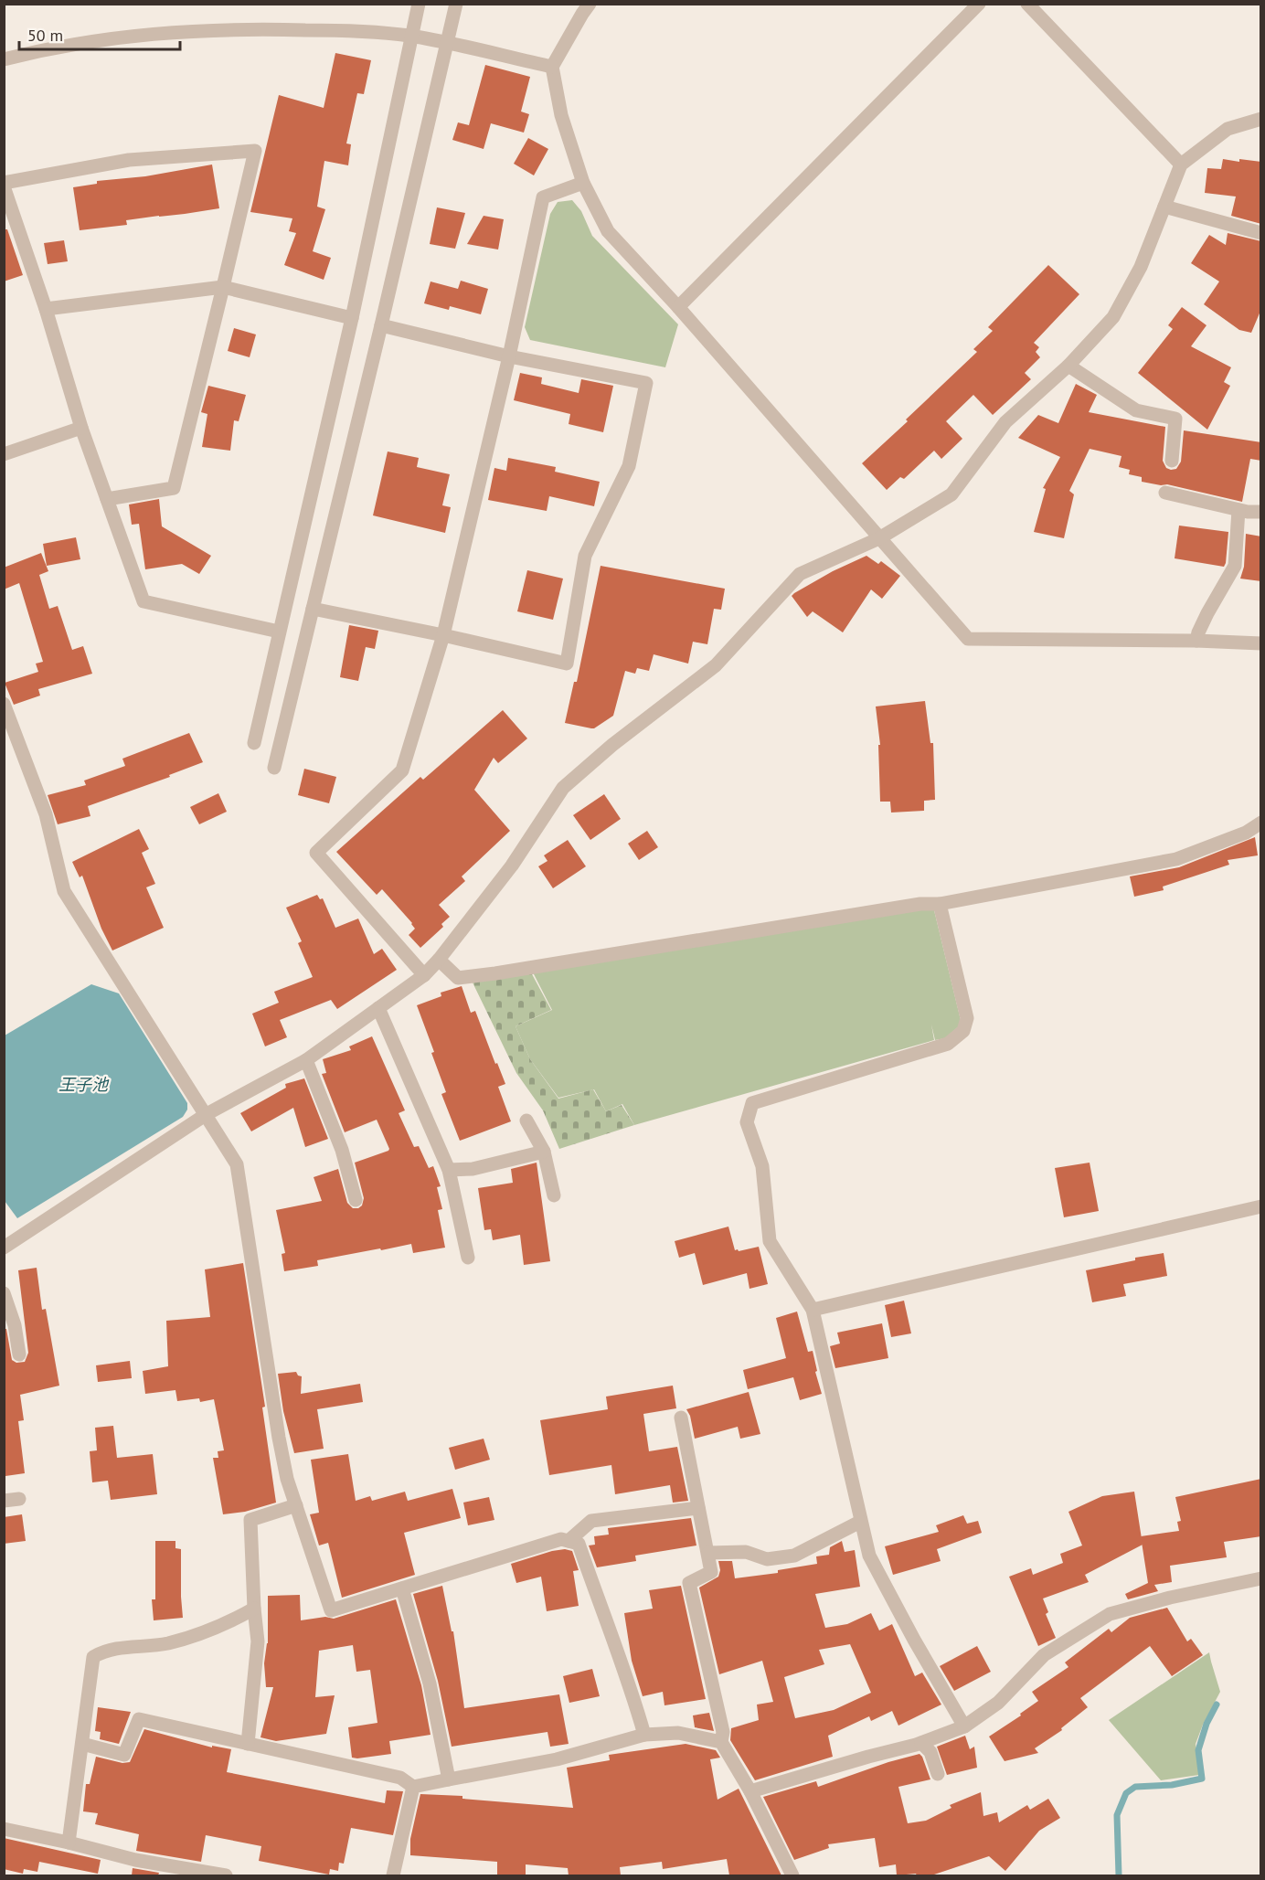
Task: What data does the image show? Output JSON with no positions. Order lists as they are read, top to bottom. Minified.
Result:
{"water":["王子池"],"scale_bar":"50 m"}
